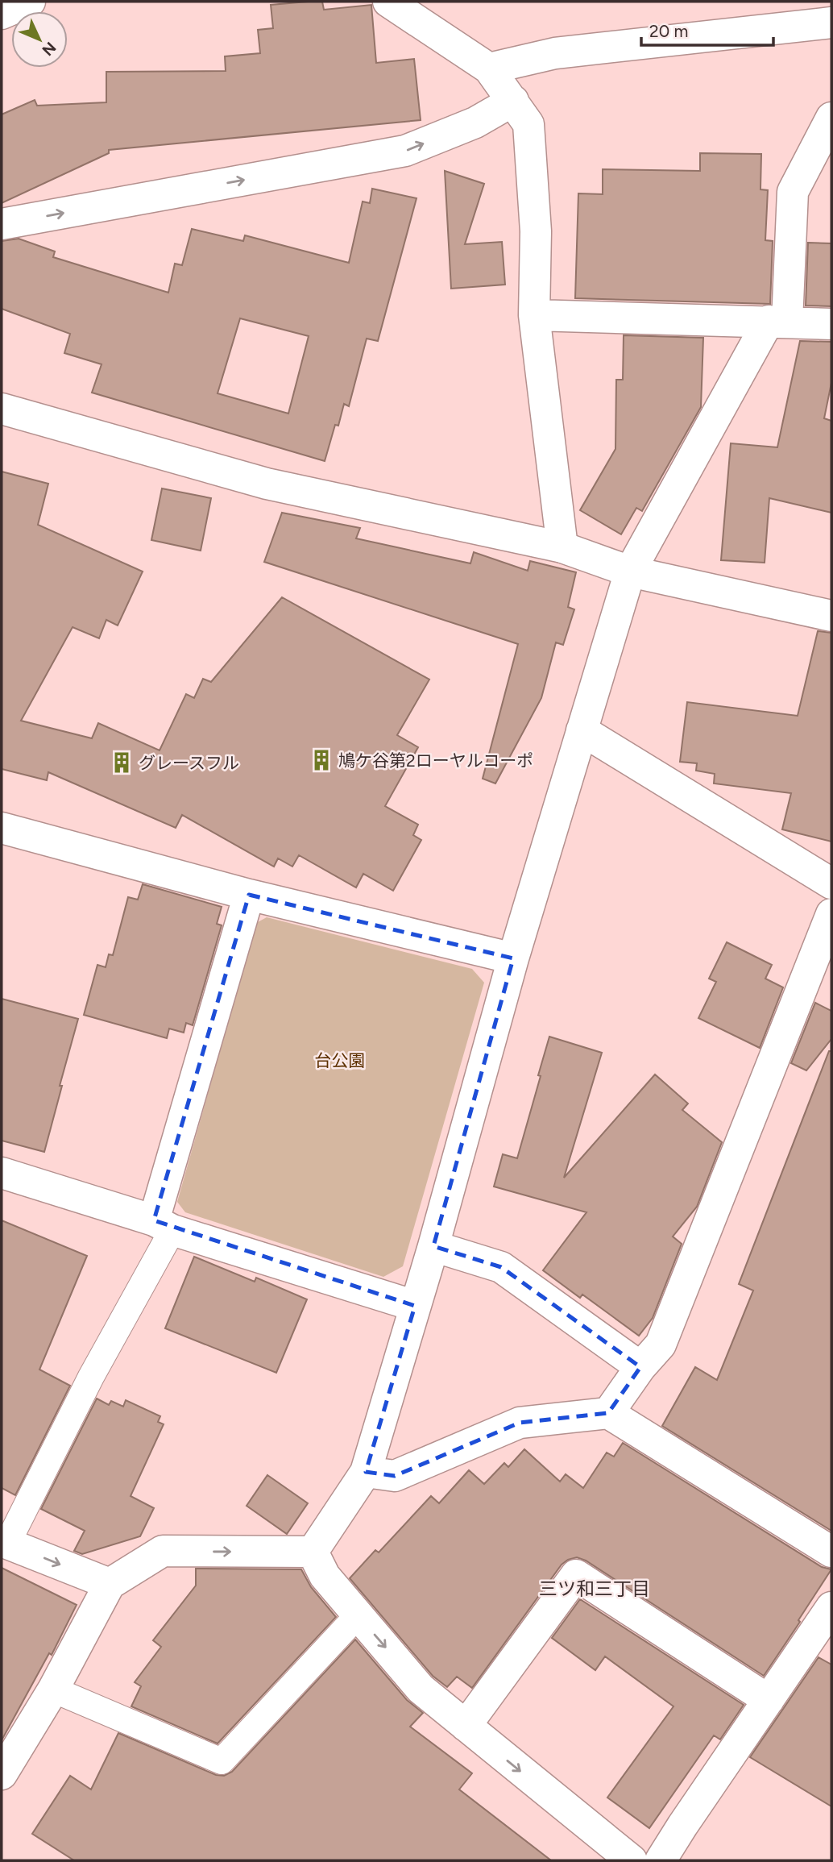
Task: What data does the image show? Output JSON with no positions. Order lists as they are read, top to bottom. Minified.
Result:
{"districts":["三ツ和三丁目"],"parks":["台公園"],"places":{"building":["鳩ケ谷第2ローヤルコーポ","グレースフル"]},"scale_bar":"20 m","north":"bottom right"}
